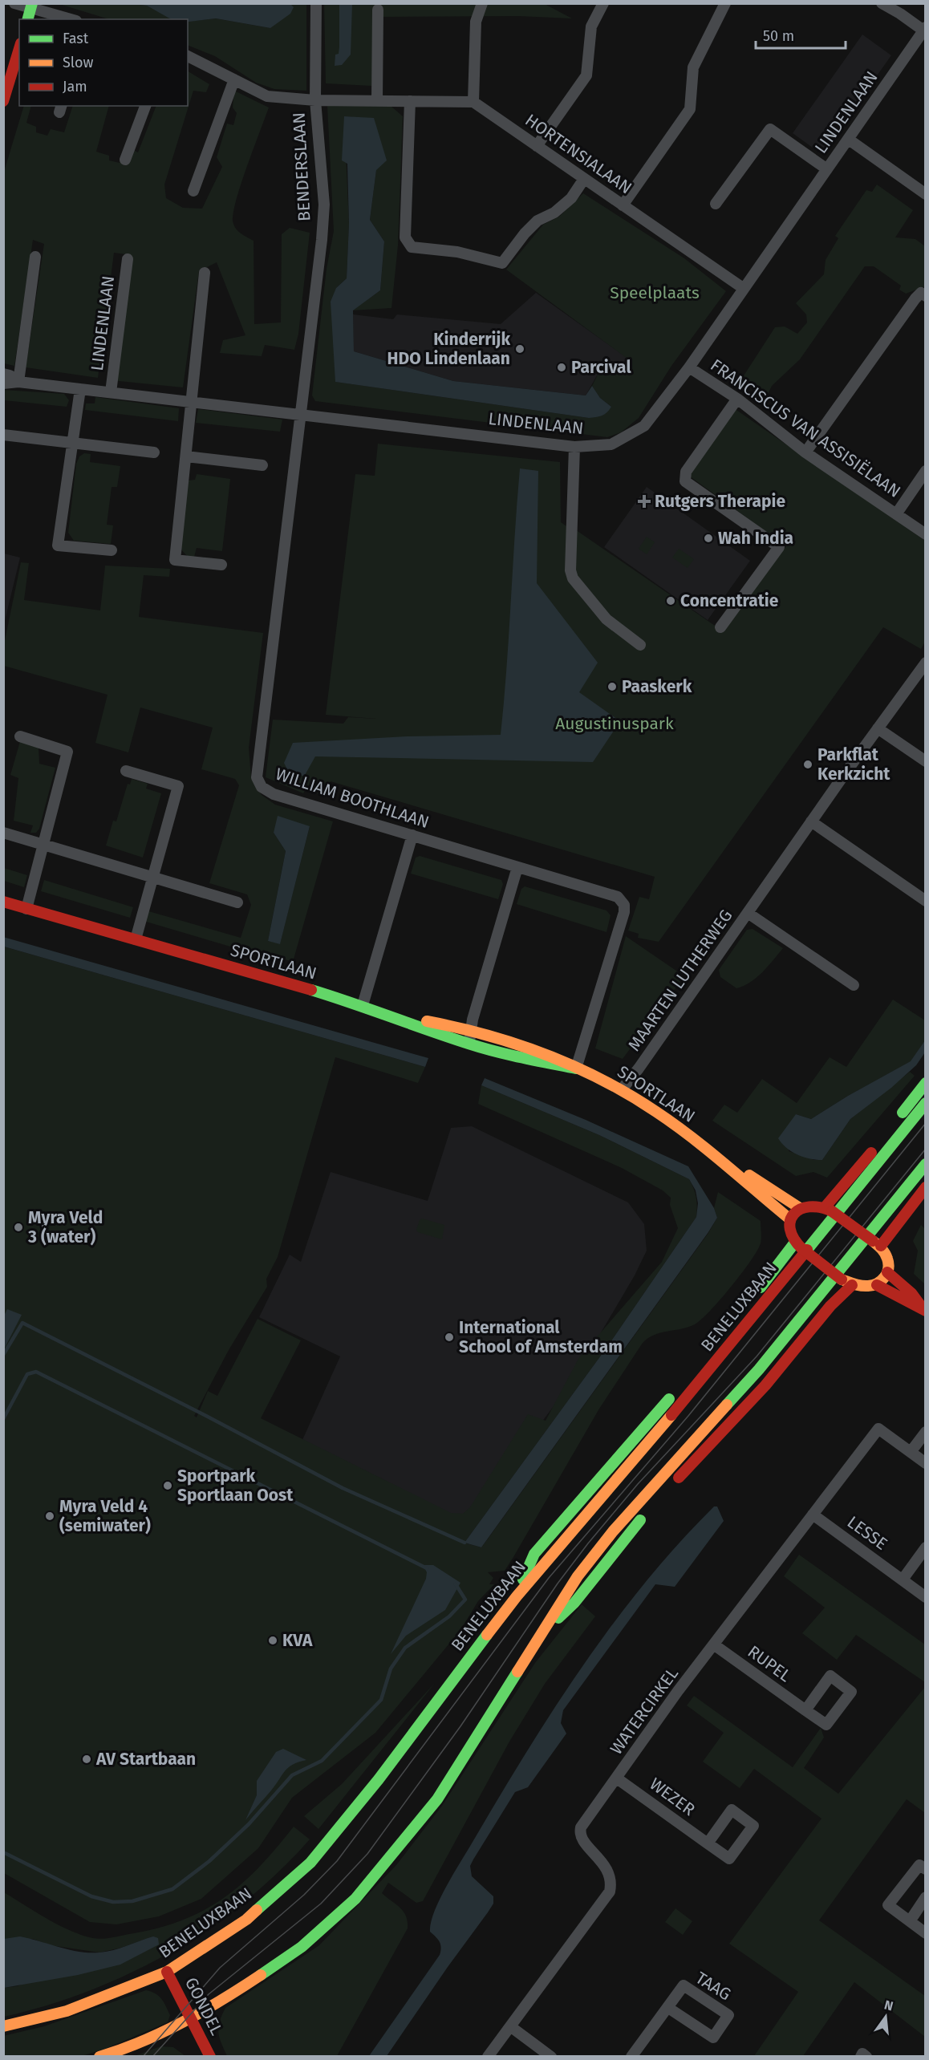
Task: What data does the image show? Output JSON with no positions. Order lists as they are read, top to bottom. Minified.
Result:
{"streets":{"main road":["SPORTLAAN","BENELUXBAAN","GONDEL"],"street":["LINDENLAAN","HORTENSIALAAN","BENDERSLAAN","FRANCISCUS VAN ASSISIËLAAN","WILLIAM BOOTHLAAN","MAARTEN LUTHERWEG","LESSE","RUPEL","WATERCIRKEL","WEZER","TAAG"]},"crossings":[["LINDENLAAN","HORTENSIALAAN"],["LINDENLAAN","BENDERSLAAN"],["LINDENLAAN","FRANCISCUS VAN ASSISIËLAAN"],["LINDENLAAN","WILLIAM BOOTHLAAN"],["BENDERSLAAN","WILLIAM BOOTHLAAN"],["WILLIAM BOOTHLAAN","SPORTLAAN"],["SPORTLAAN","MAARTEN LUTHERWEG"],["BENELUXBAAN","GONDEL"],["LESSE","WATERCIRKEL"],["RUPEL","WATERCIRKEL"],["WATERCIRKEL","WEZER"]],"parks":["Speelplaats","Augustinuspark"],"places":{"other":["Kinderrijk HDO Lindenlaan","Parcival","Wah India","Concentratie","Paaskerk","Parkflat Kerkzicht","Myra Veld 3 (water)","International School of Amsterdam","Sportpark Sportlaan Oost","Myra Veld 4 (semiwater)","KVA","AV Startbaan"],"health":["Rutgers Therapie"]},"legend":["Fast","Slow","Jam"],"scale_bar":"50 m","north":"top"}
